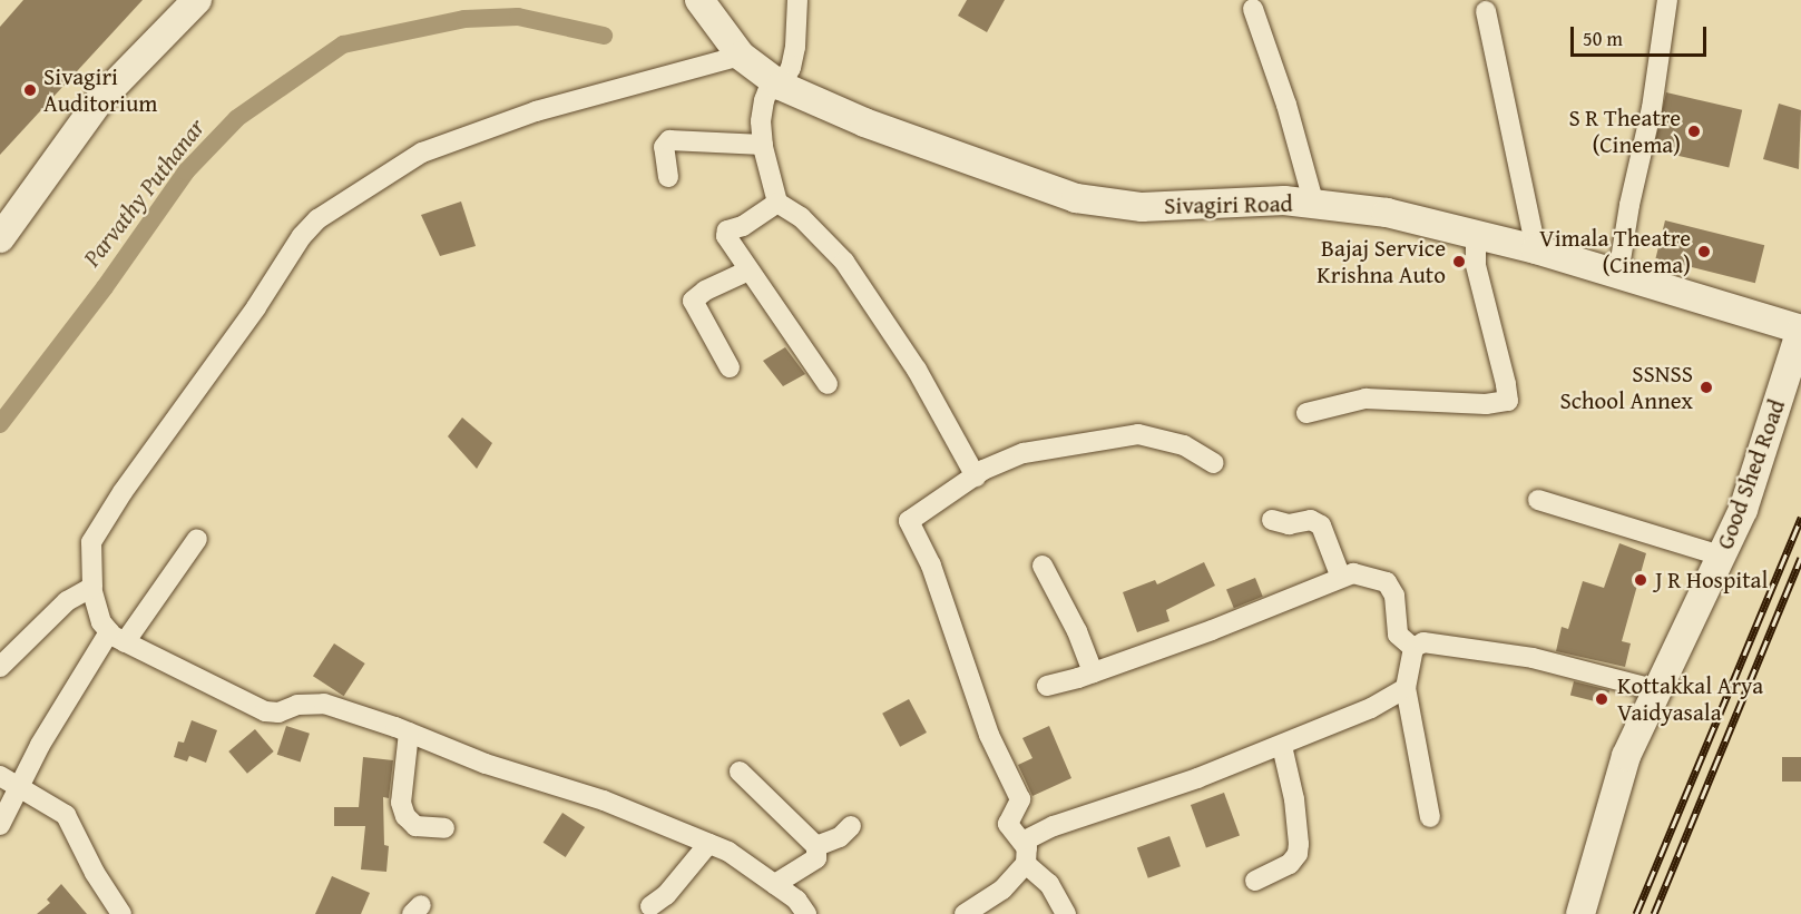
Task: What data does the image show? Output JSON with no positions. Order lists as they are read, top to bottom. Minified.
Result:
{"streets":{"main road":["Sivagiri Road","Good Shed Road"]},"crossings":[["Sivagiri Road","Good Shed Road"]],"water":["Parvathy Puthanar"],"places":["Sivagiri Auditorium","S R Theatre (Cinema)","Vimala Theatre (Cinema)","Bajaj Service Krishna Auto","SSNSS School Annex","J R Hospital","Kottakkal Arya Vaidyasala"],"scale_bar":"50 m"}
